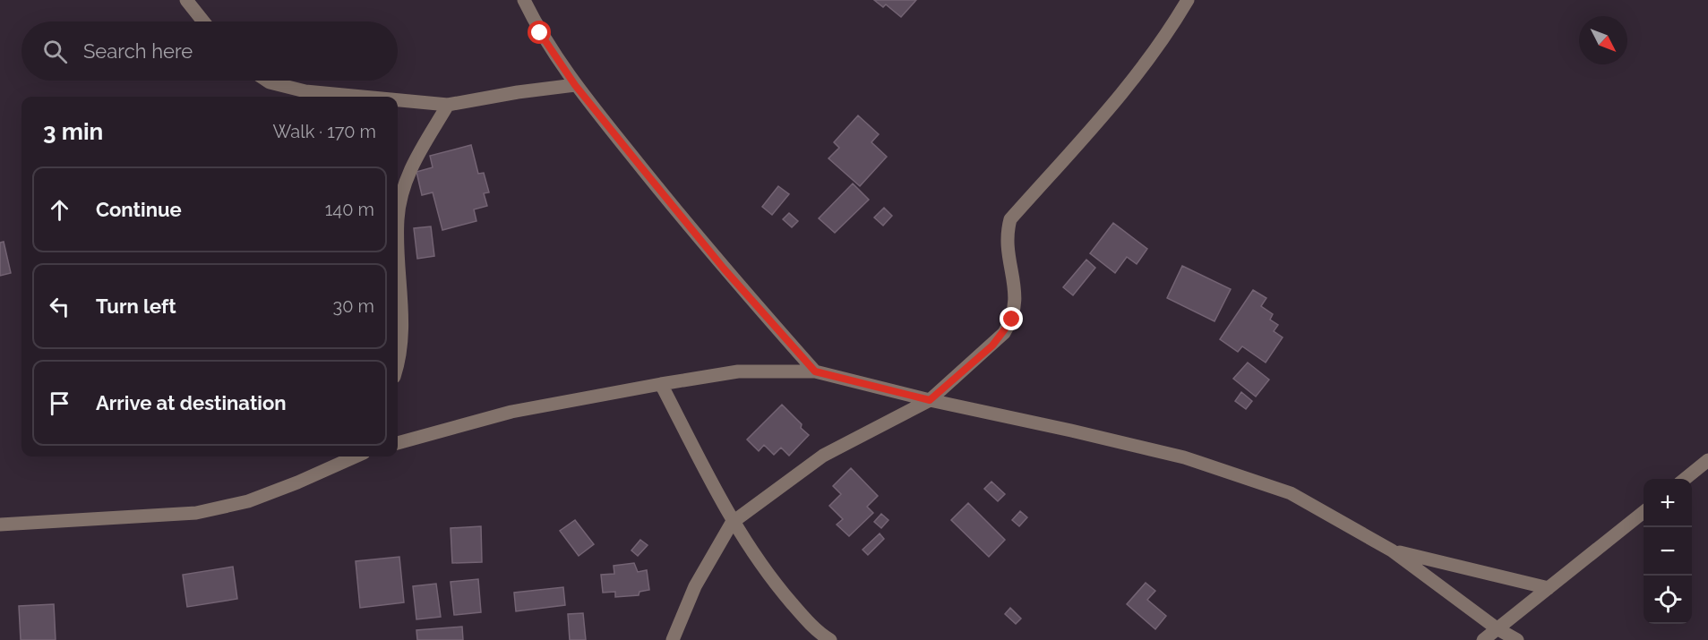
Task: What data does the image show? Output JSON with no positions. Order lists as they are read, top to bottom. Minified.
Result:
{"north":"bottom right","page":{"search":"Search here","heading":["3 min","Walk · 170 m"],"list":[["Continue","140 m"],["Turn left","30 m"],"Arrive at destination"],"map_buttons":["+","−"]}}
